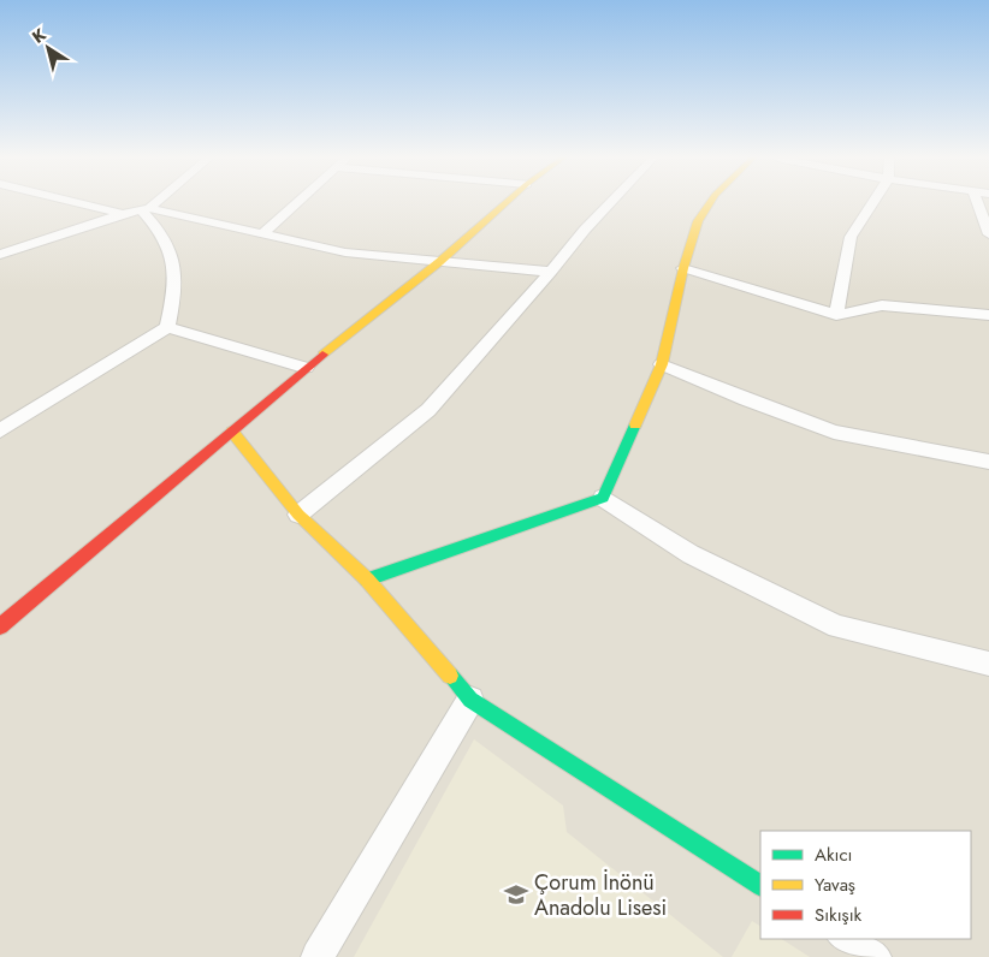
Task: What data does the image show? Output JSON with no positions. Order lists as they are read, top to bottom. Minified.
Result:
{"places":{"school or university":["Çorum İnönü Anadolu Lisesi"]},"legend":["Akıcı","Yavaş","Sıkışık"],"north":"top left"}
